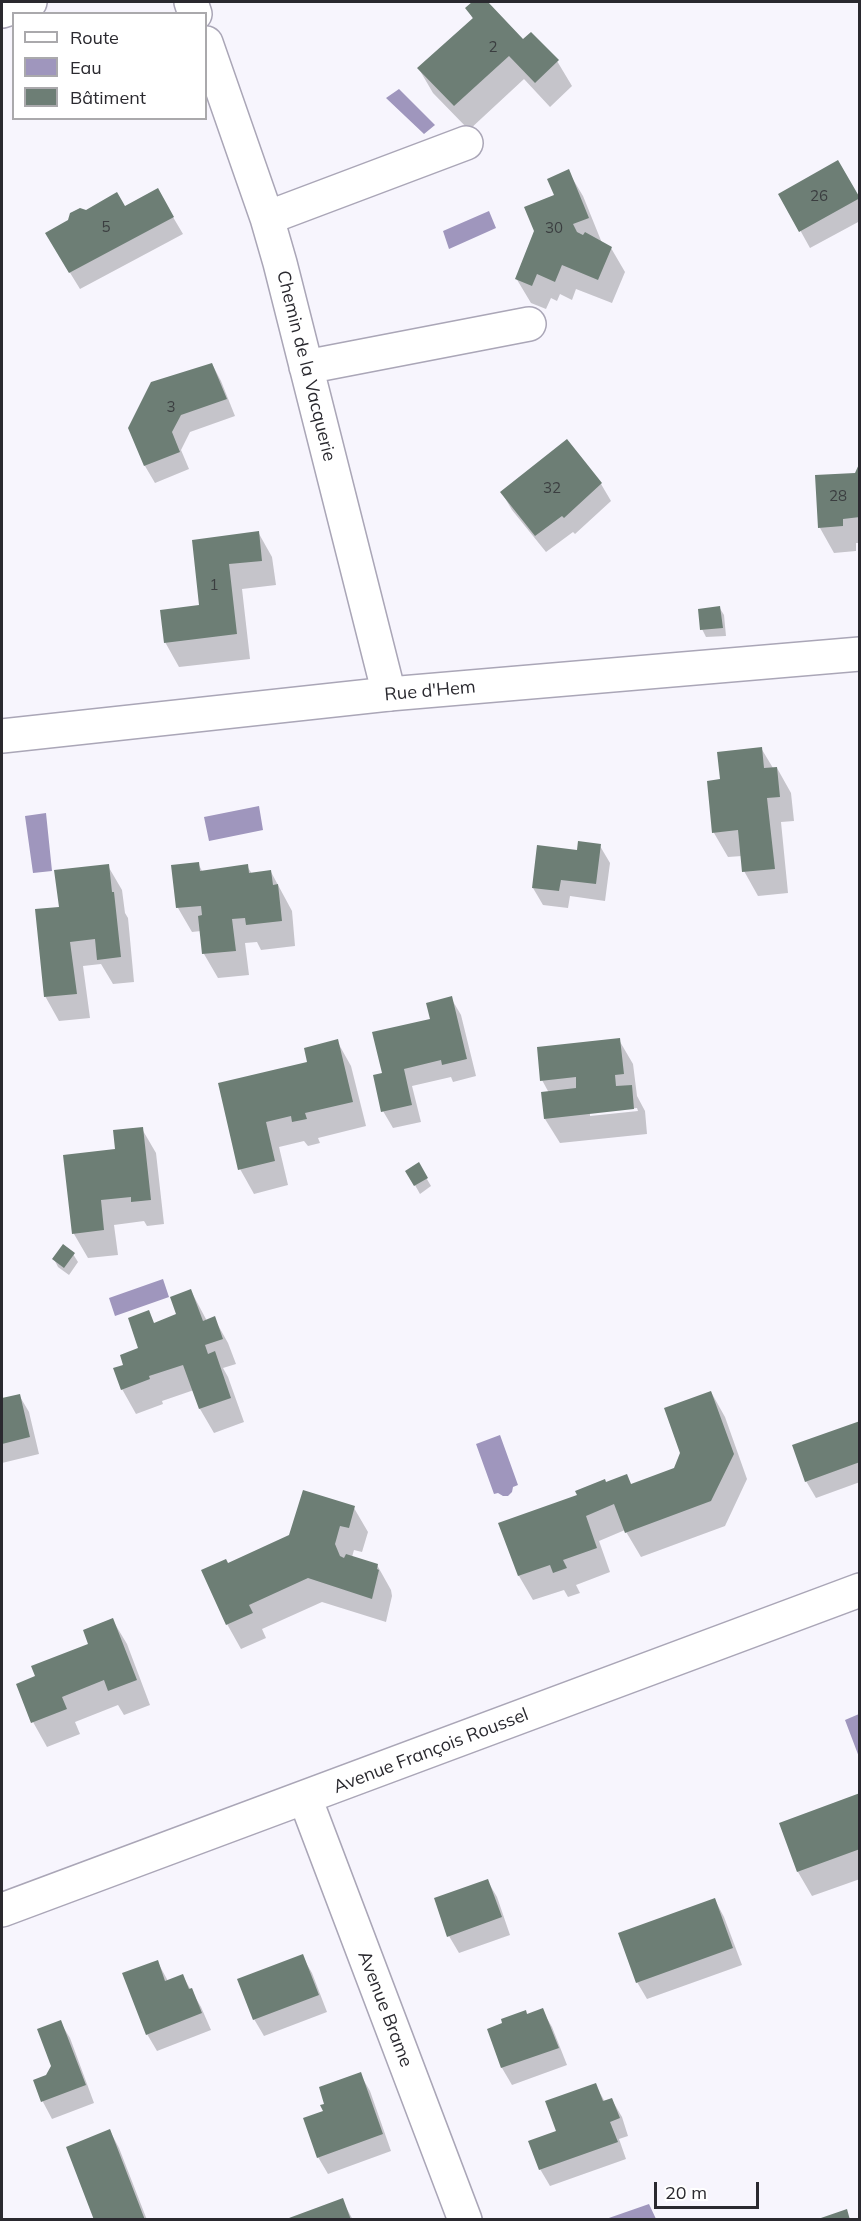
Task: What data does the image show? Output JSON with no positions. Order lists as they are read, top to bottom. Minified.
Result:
{"streets":{"street":["Chemin de la Vacquerie","Rue d'Hem","Avenue François Roussel","Avenue Brame"]},"crossings":[["Chemin de la Vacquerie","Rue d'Hem"],["Avenue François Roussel","Avenue Brame"]],"house_numbers":["2","26","5","30","3","32","28","1"],"legend":["Route","Eau","Bâtiment"],"scale_bar":"20 m"}
